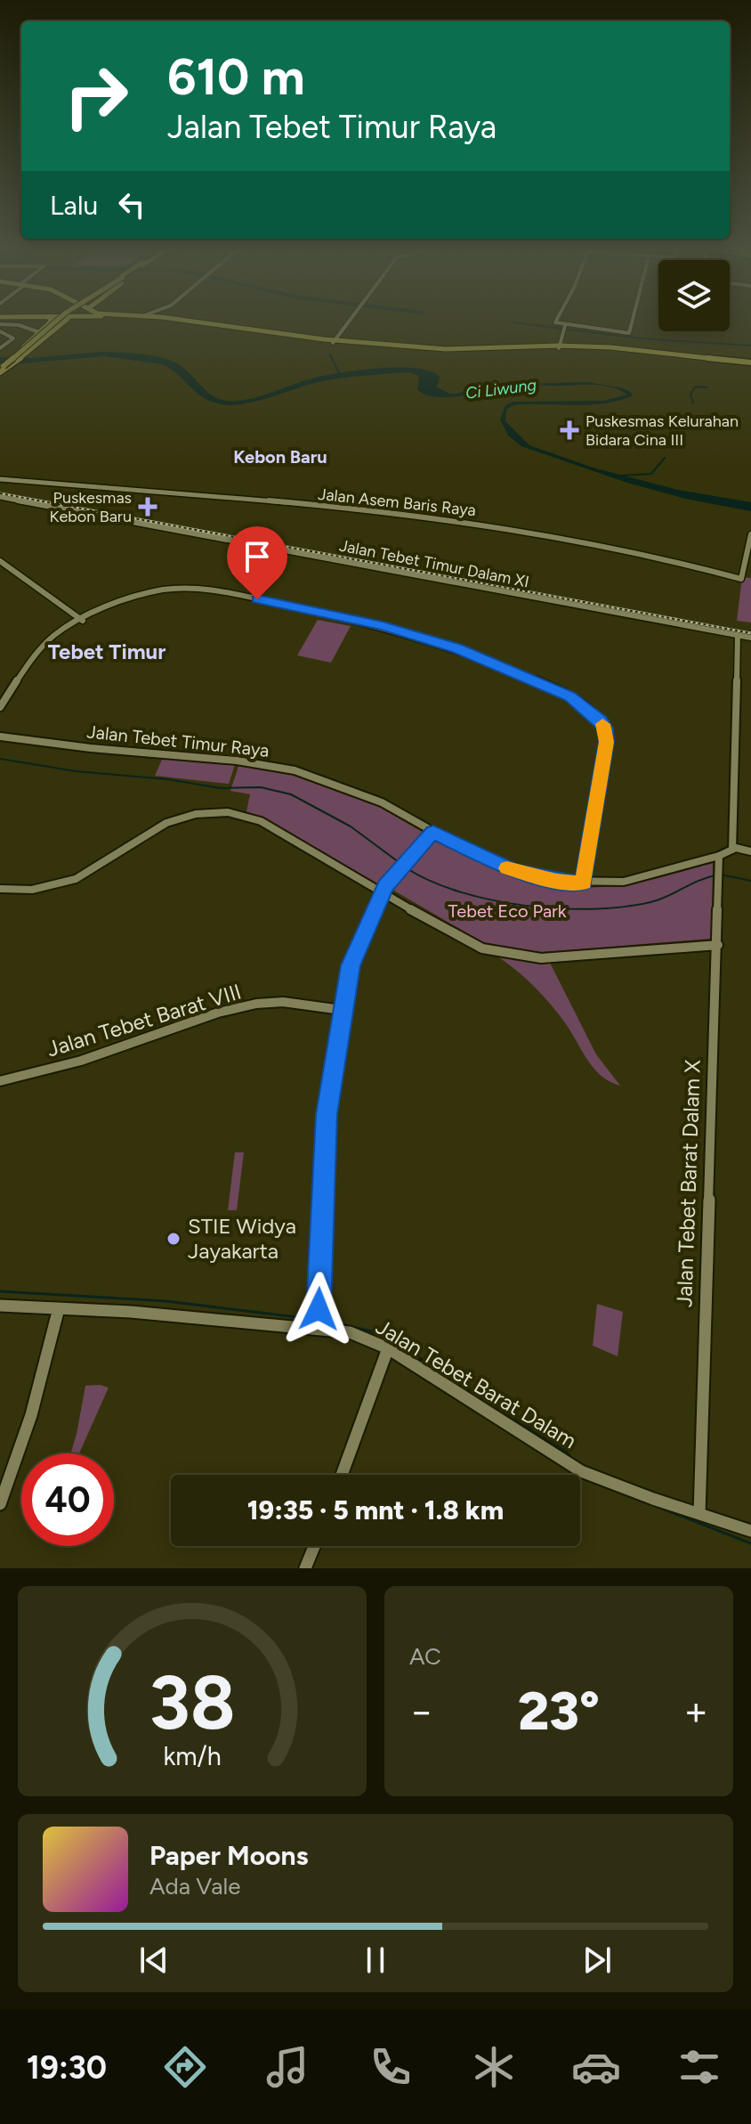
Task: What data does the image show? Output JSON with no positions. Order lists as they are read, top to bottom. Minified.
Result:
{"streets":{"street":["Jalan Asem Baris Raya","Jalan Tebet Timur Dalam XI","Jalan Tebet Timur Raya","Jalan Tebet Barat VIII","Jalan Tebet Barat Dalam X","Jalan Tebet Barat Dalam"]},"crossings":[["Jalan Tebet Timur Raya","Jalan Tebet Barat Dalam X"],["Jalan Tebet Barat Dalam X","Jalan Tebet Barat Dalam"]],"districts":["Kebon Baru","Tebet Timur"],"water":["Ci Liwung"],"parks":["Tebet Eco Park"],"places":{"health":["Puskesmas Kelurahan Bidara Cina III","Puskesmas Kebon Baru"],"other":["STIE Widya Jayakarta"]},"page":{"turn":["610 m","Jalan Tebet Timur Raya"],"then":"Lalu","limit":"40","trip":"19:35 · 5 mnt · 1.8 km","tile":"AC","heat":["−","23°","+"],"song":["Paper Moons","Ada Vale"],"tabs":"19:30","gauge":["38","km/h"]}}
